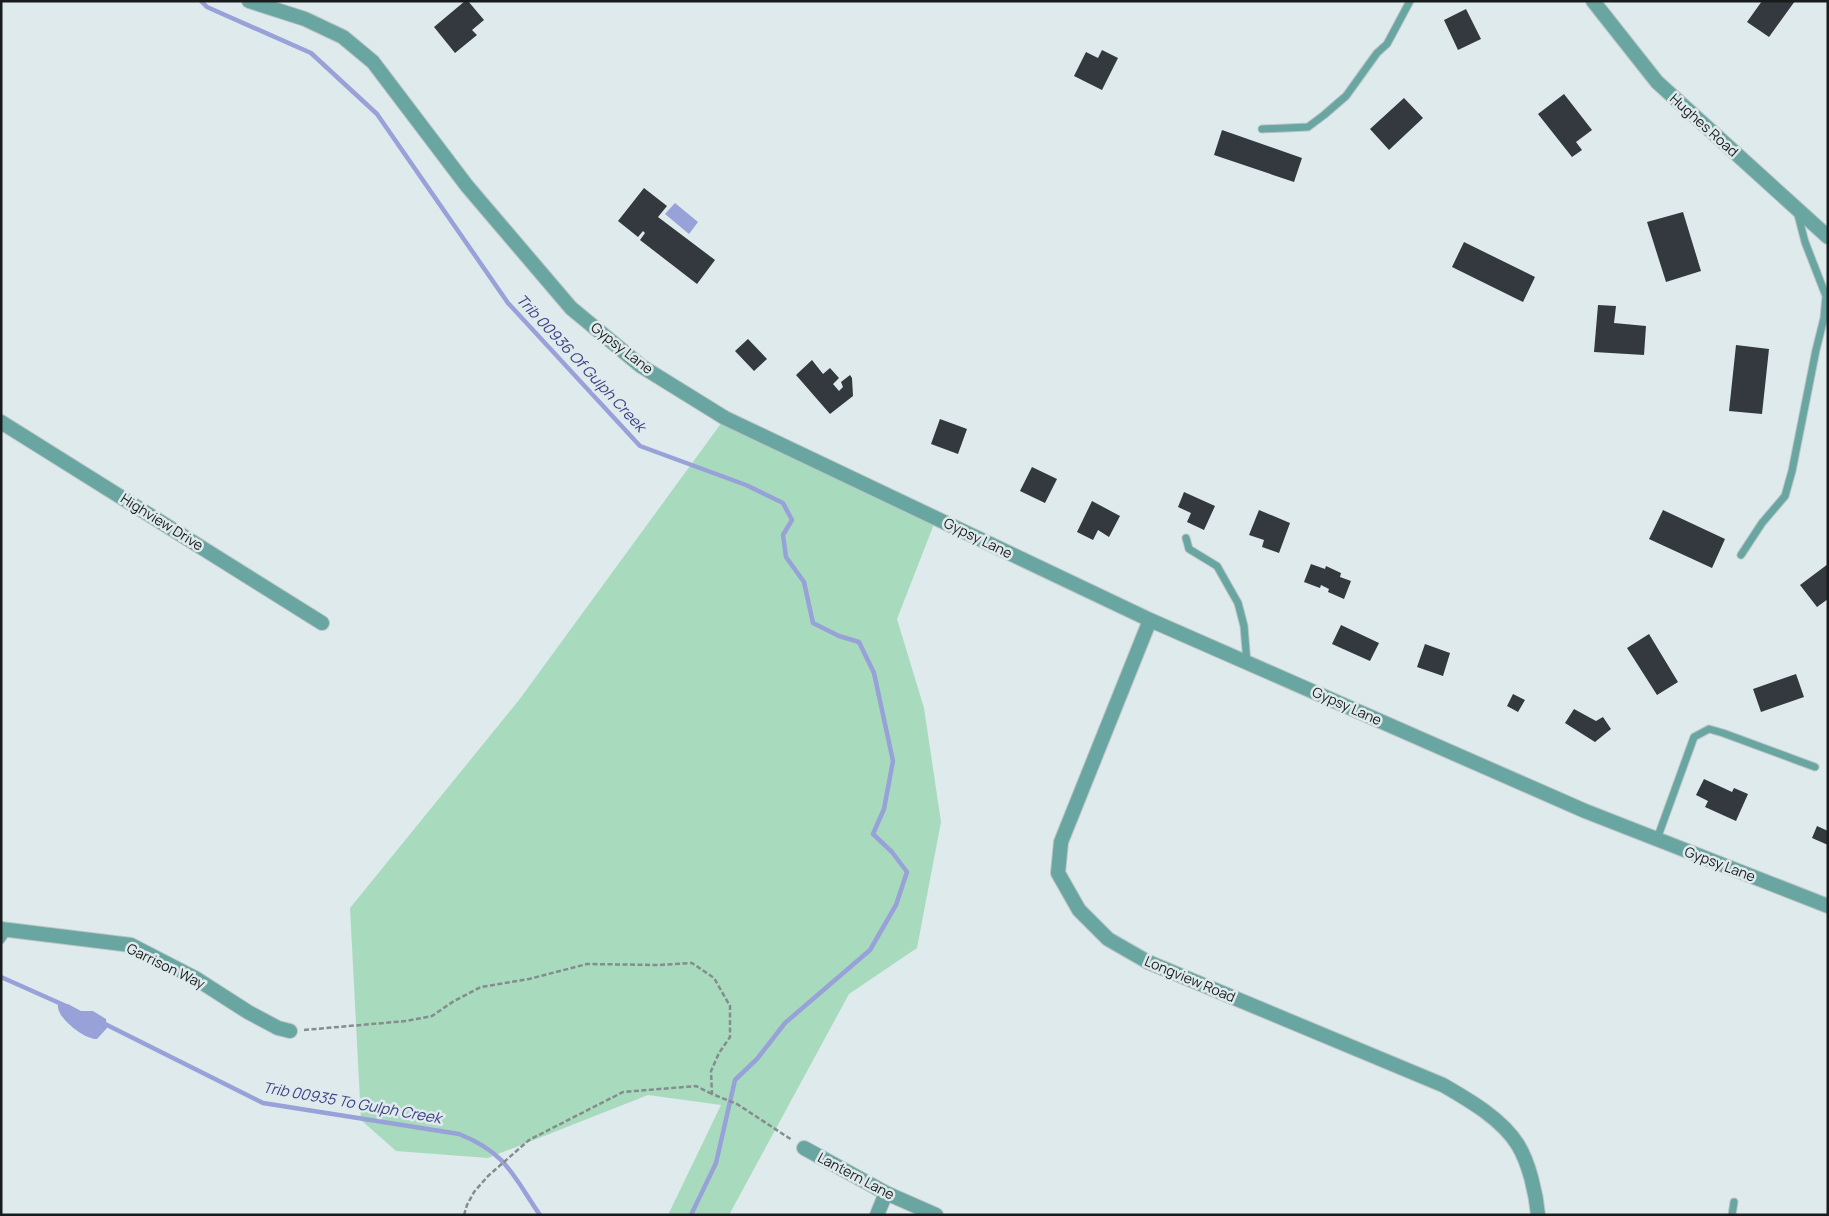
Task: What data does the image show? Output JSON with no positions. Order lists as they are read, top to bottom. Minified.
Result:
{"streets":{"street":["Hughes Road","Gypsy Lane","Highview Drive","Garrison Way","Longview Road","Lantern Lane"]},"crossings":[["Gypsy Lane","Longview Road"]],"water":["Trib 00936 Of Gulph Creek","Trib 00935 To Gulph Creek"]}
